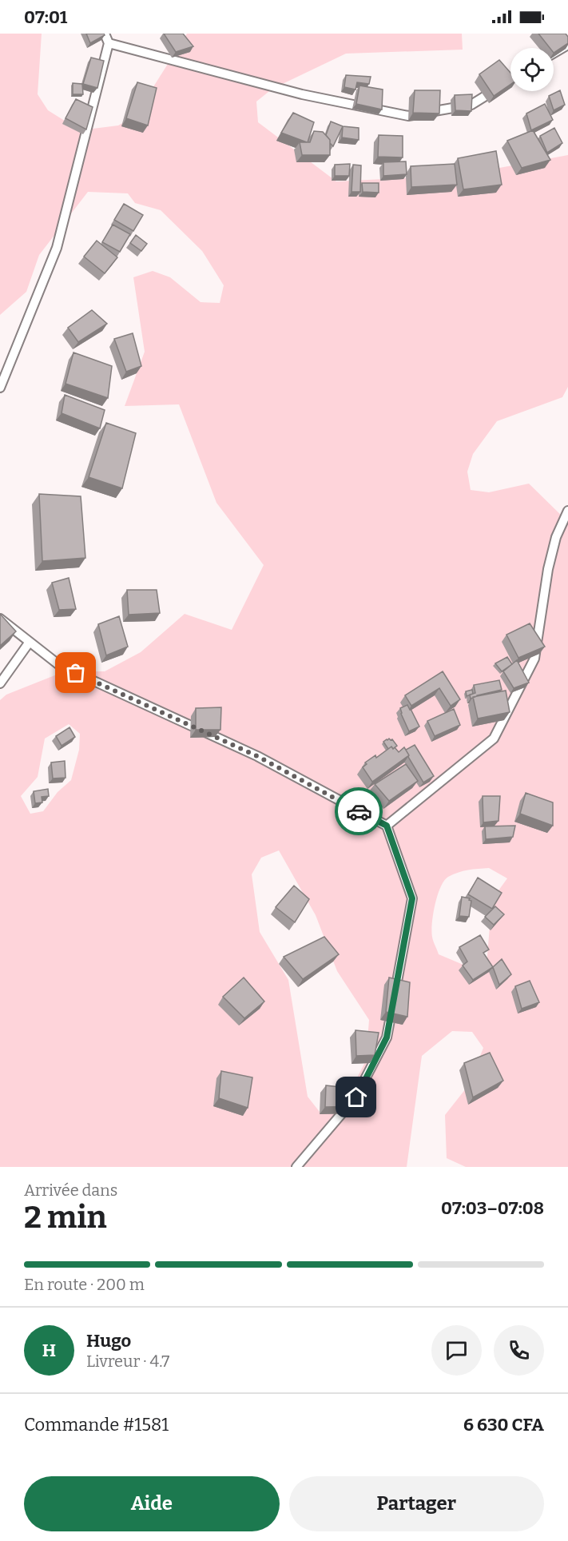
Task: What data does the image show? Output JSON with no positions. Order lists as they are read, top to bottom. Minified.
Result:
{"page":{"status":"07:01","heading":["2 min","Arrivée dans","07:03–07:08"],"panel":["Hugo","Livreur · 4.7","Commande #1581","6 630 CFA"],"bar":"En route · 200 m","round":"H","buttons":["Aide","Partager"]}}
